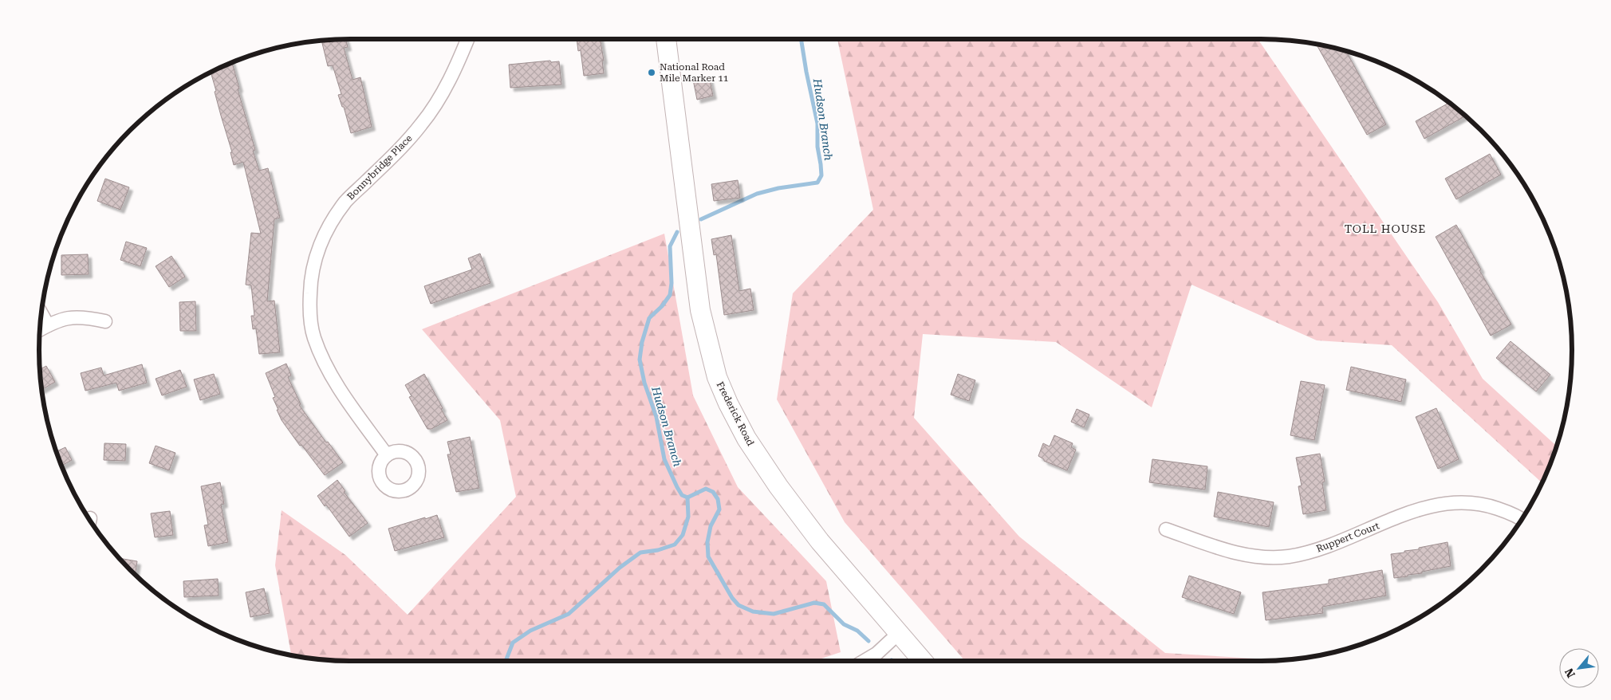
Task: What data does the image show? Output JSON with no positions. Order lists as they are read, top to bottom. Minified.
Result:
{"streets":{"main road":["Frederick Road"],"street":["Bonnybridge Place","Ruppert Court"]},"districts":["TOLL HOUSE"],"water":["Hudson Branch"],"places":["National Road Mile Marker 11"],"north":"bottom left"}
